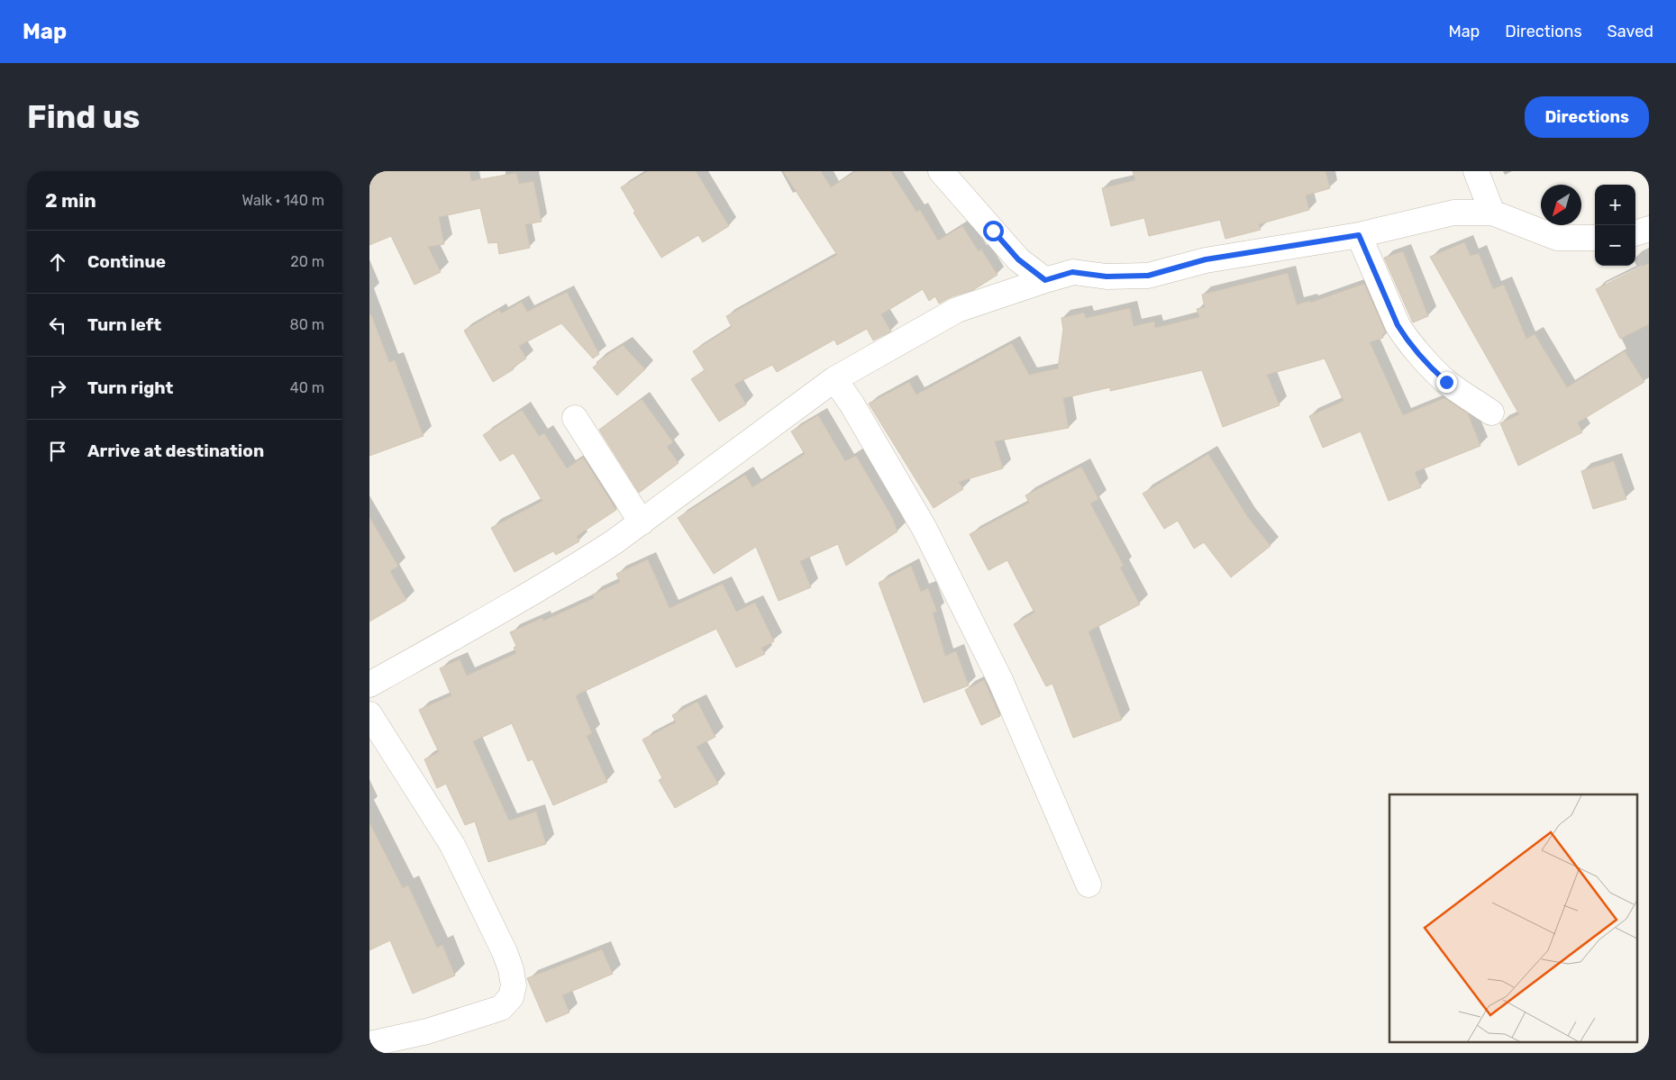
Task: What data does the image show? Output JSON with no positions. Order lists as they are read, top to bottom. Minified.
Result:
{"north":"bottom left","page":{"header":"Map","nav":["Map","Directions","Saved"],"buttons":"Directions","title":"Find us","heading":["2 min","Walk · 140 m"],"map_buttons":["+","−"],"list":[["Continue","20 m"],["Turn left","80 m"],["Turn right","40 m"],"Arrive at destination"]}}
